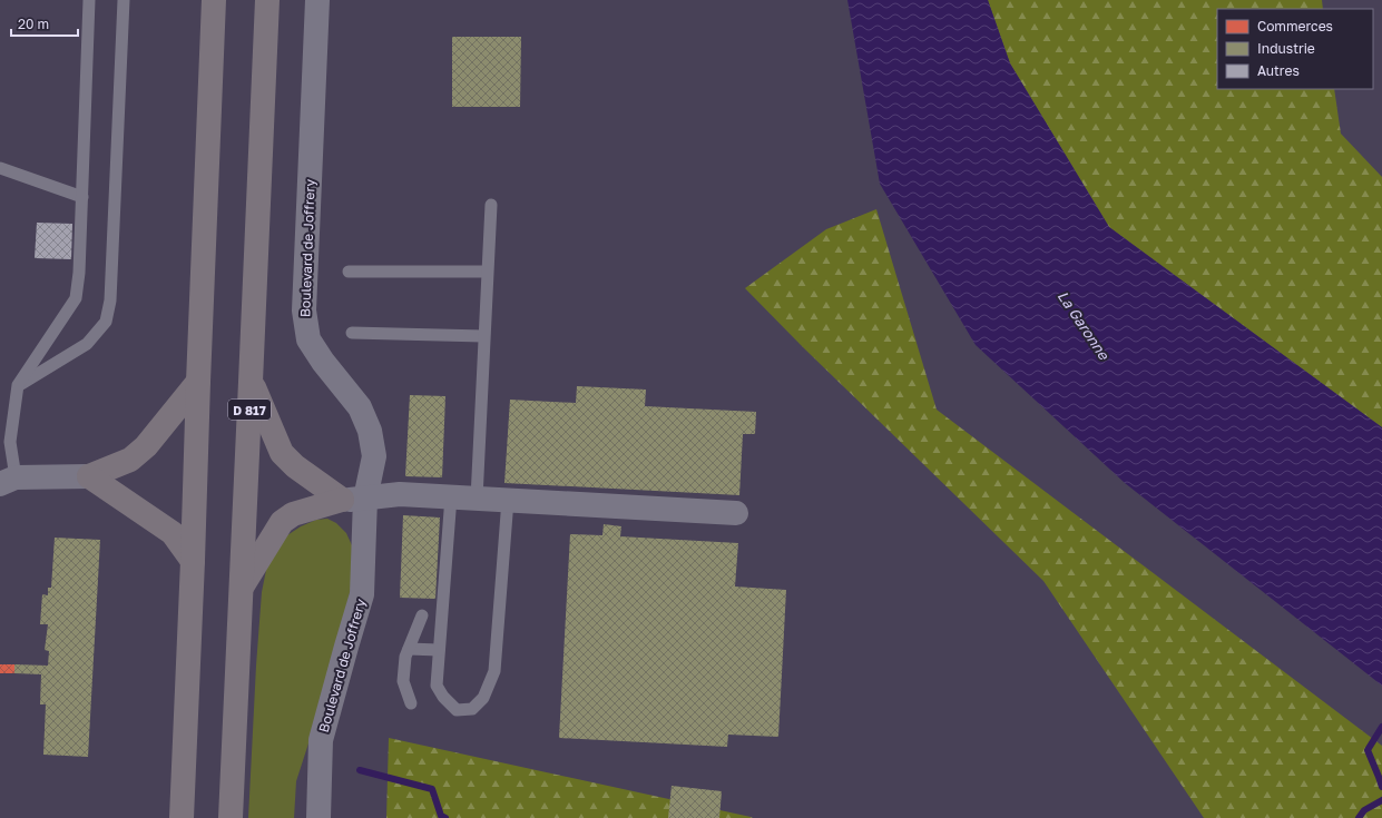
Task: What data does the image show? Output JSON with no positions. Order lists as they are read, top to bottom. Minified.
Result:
{"streets":{"main road":["D 817"],"street":["Boulevard de Joffrery"]},"water":["La Garonne"],"legend":["Commerces","Industrie","Autres"],"scale_bar":"20 m"}
